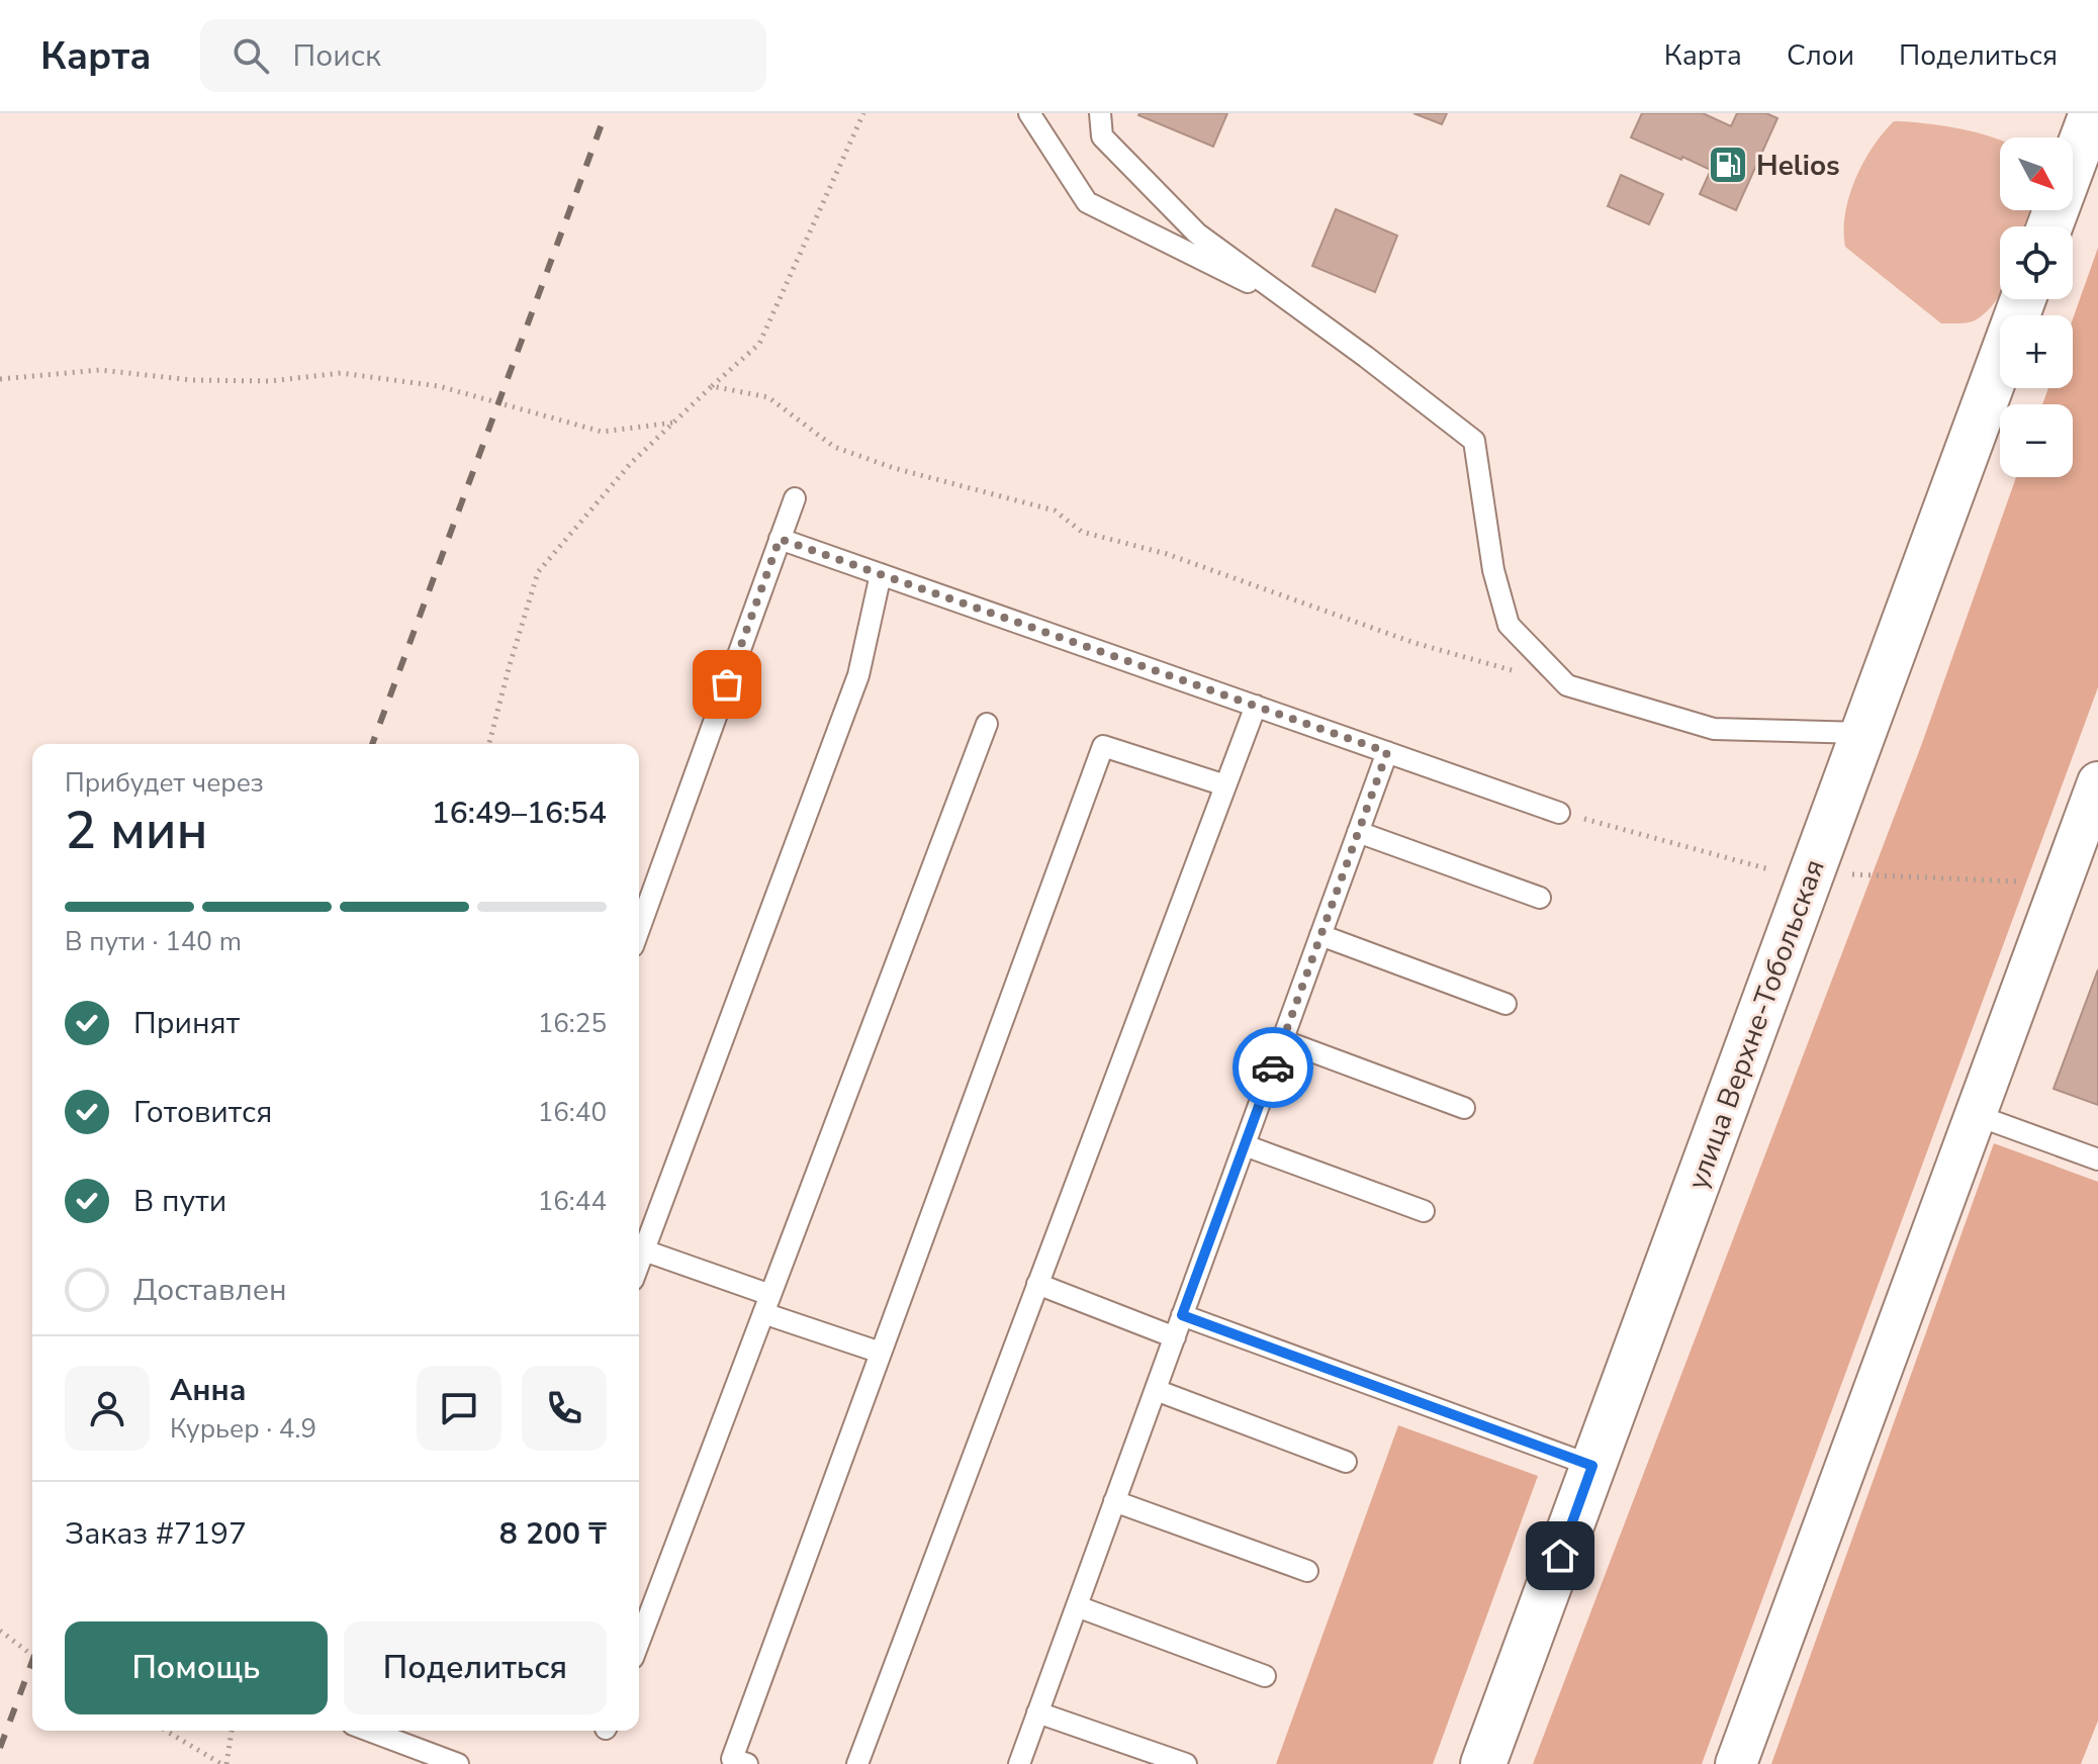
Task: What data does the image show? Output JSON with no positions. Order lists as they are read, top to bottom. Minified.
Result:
{"streets":{"street":["улица Верхне-Тобольская"]},"places":{"fuel station":["Helios"]},"north":"bottom right","page":{"header":"Карта","search":"Поиск","nav":["Карта","Слои","Поделиться"],"map_buttons":["+","−"],"heading":["2 мин","Прибудет через","16:49–16:54"],"panel":["Анна","Курьер · 4.9","Заказ #7197","8 200 ₸"],"bar":"В пути · 140 m","list":[["Принят","16:25"],["Готовится","16:40"],["В пути","16:44"],"Доставлен"],"buttons":["Помощь","Поделиться"]}}
